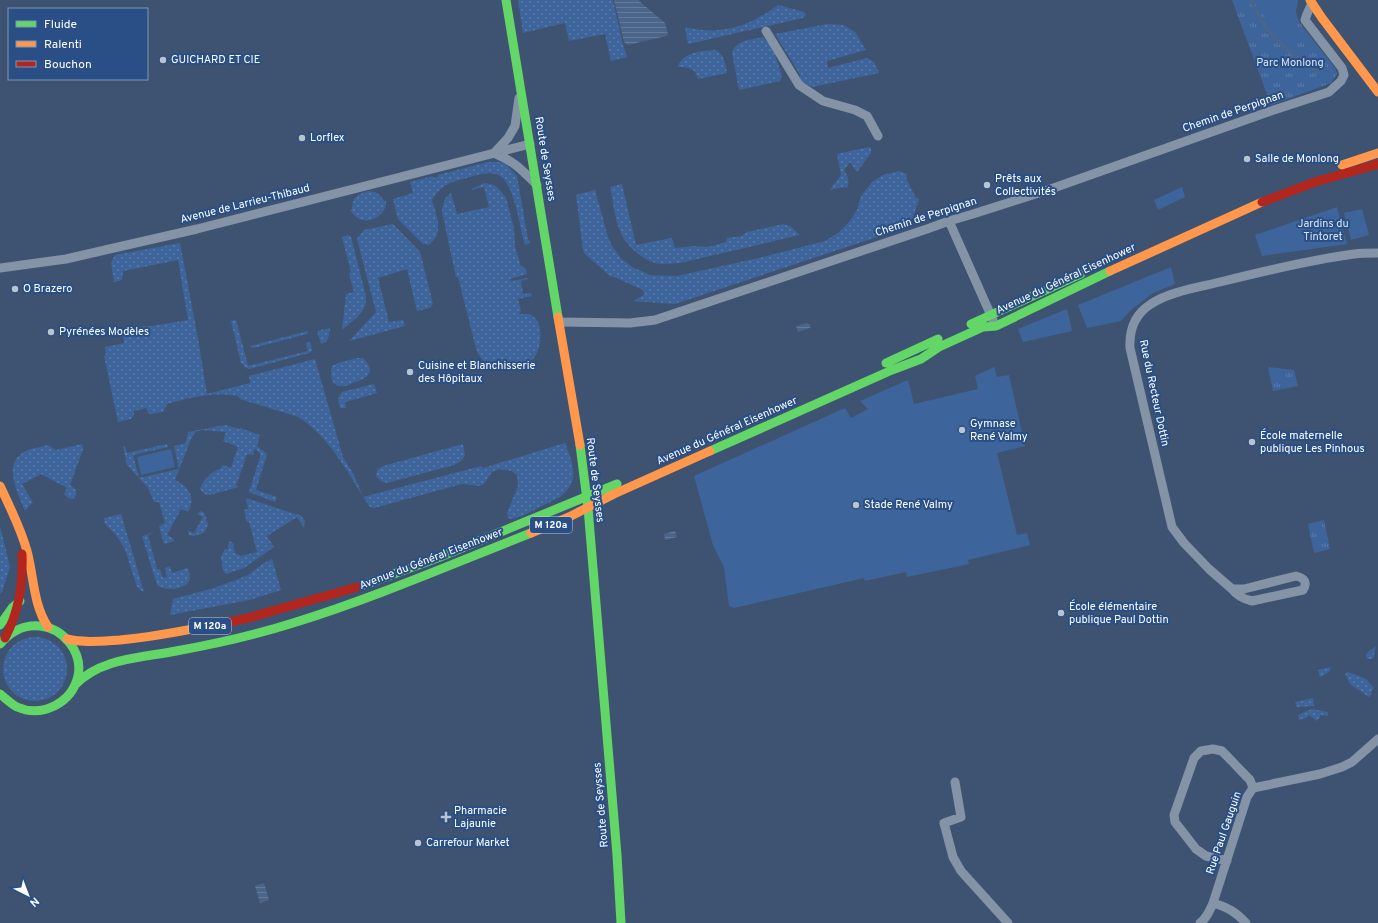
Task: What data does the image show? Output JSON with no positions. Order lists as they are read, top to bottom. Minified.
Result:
{"streets":{"main road":["Route de Seysses","Avenue du Général Eisenhower","M 120a"],"street":["Chemin de Perpignan","Avenue de Larrieu-Thibaud","Rue du Recteur Dottin","Rue Paul Gauguin"]},"crossings":[["Chemin de Perpignan","Route de Seysses"],["Route de Seysses","Avenue de Larrieu-Thibaud"],["Route de Seysses","Avenue du Général Eisenhower"]],"parks":["Parc Monlong","Jardins du Tintoret"],"places":{"other":["GUICHARD ET CIE","Lorflex","Salle de Monlong","Prêts aux Collectivités","O Brazero","Pyrénées Modèles","Cuisine et Blanchisserie des Hôpitaux","Gymnase René Valmy","École maternelle publique Les Pinhous","Stade René Valmy","École élémentaire publique Paul Dottin","Carrefour Market"],"health":["Pharmacie Lajaunie"]},"legend":["Fluide","Ralenti","Bouchon"],"north":"bottom right"}
